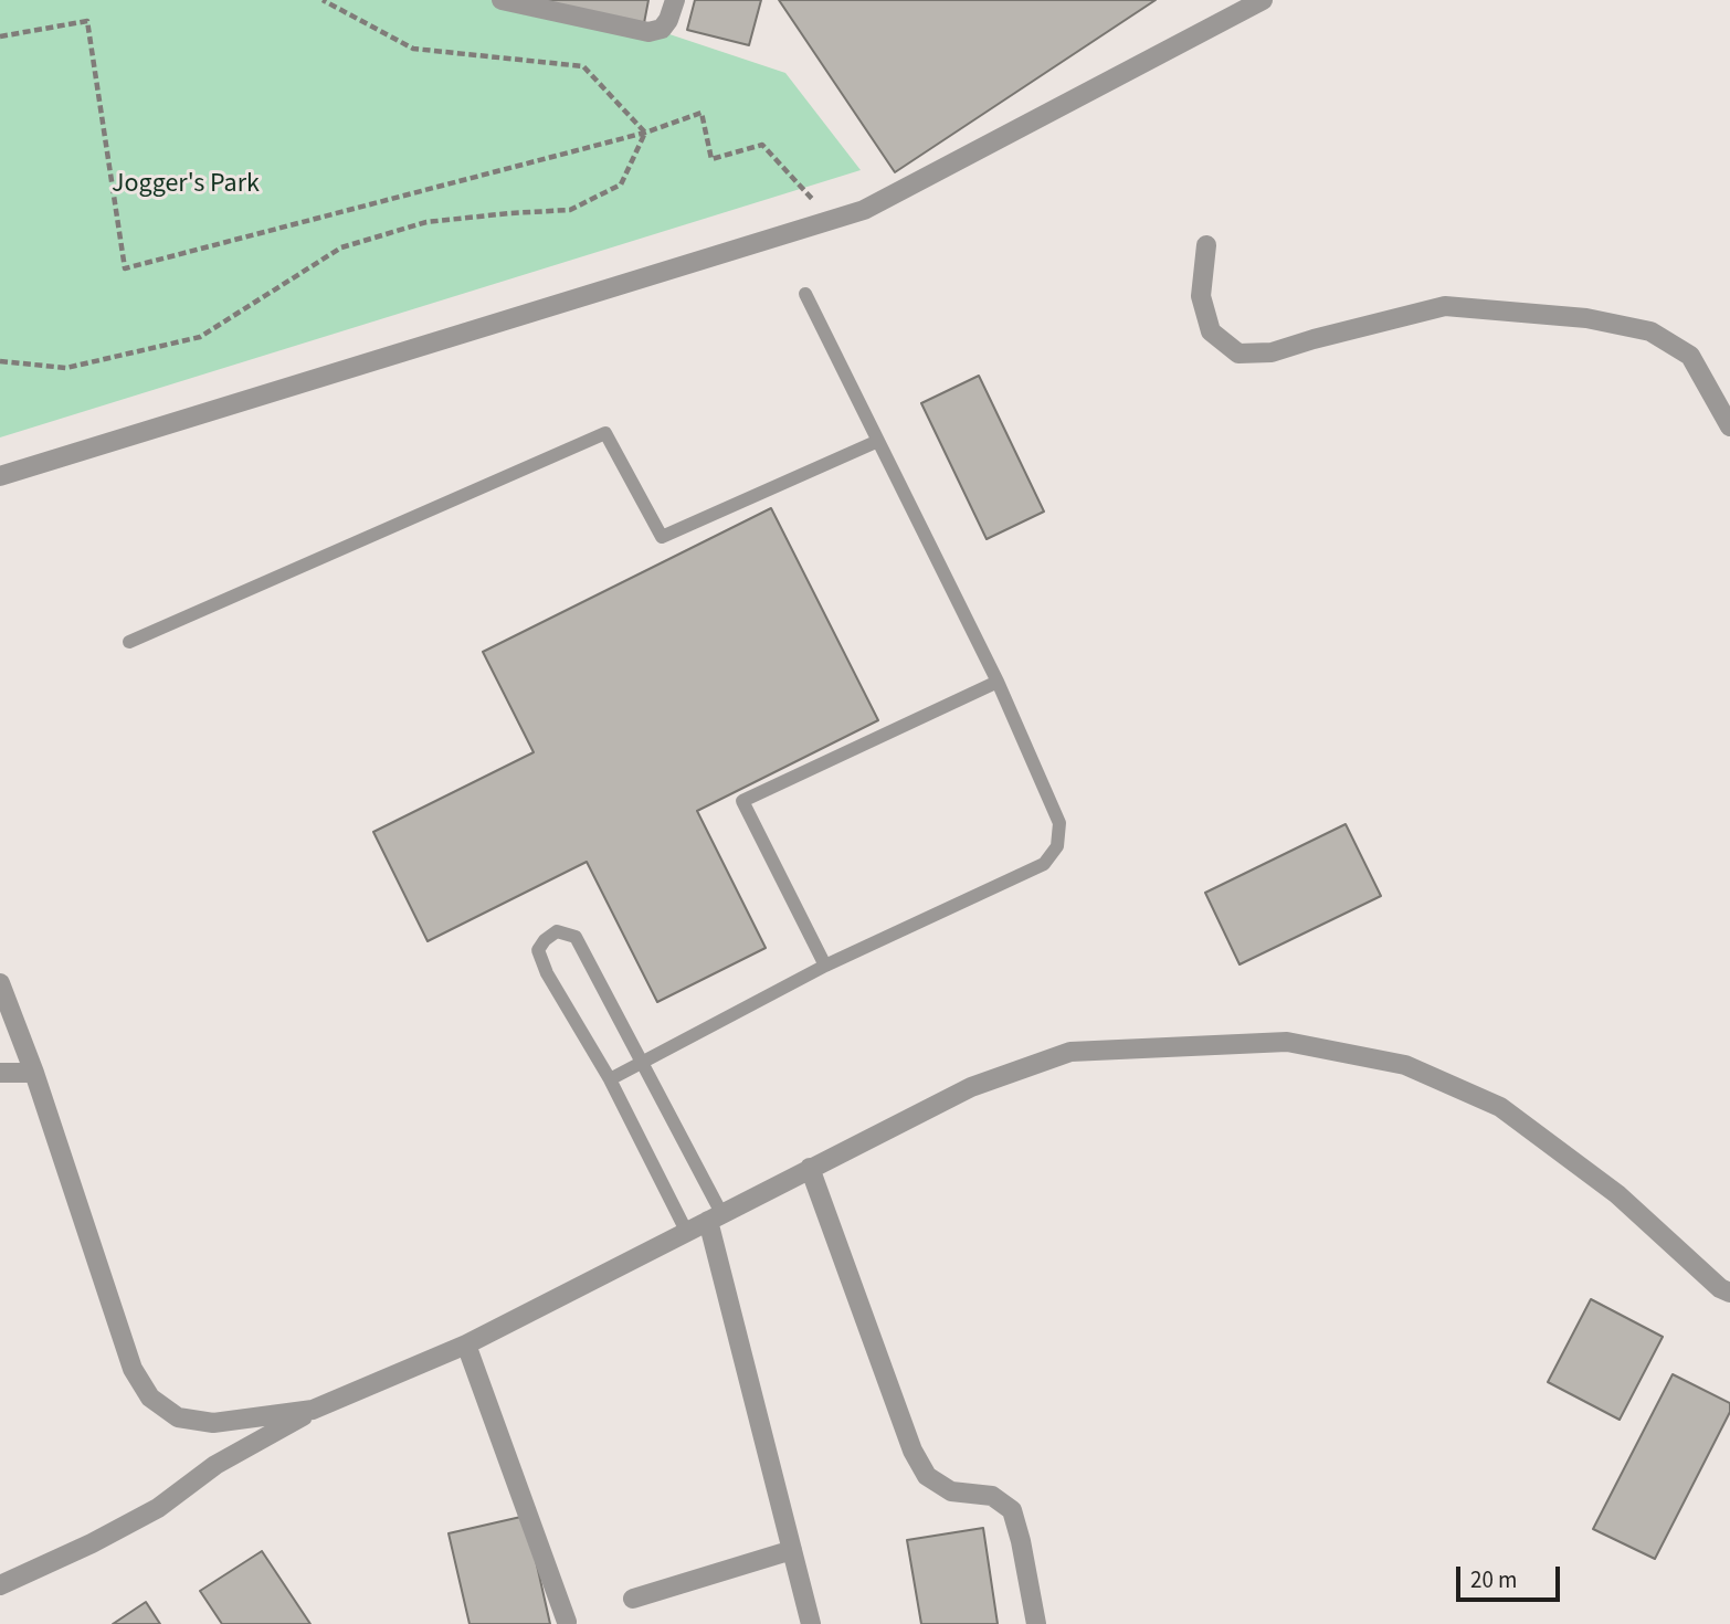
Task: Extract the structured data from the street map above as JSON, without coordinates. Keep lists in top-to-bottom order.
{
  "parks": ["Jogger's Park"],
  "scale_bar": "20 m"
}
